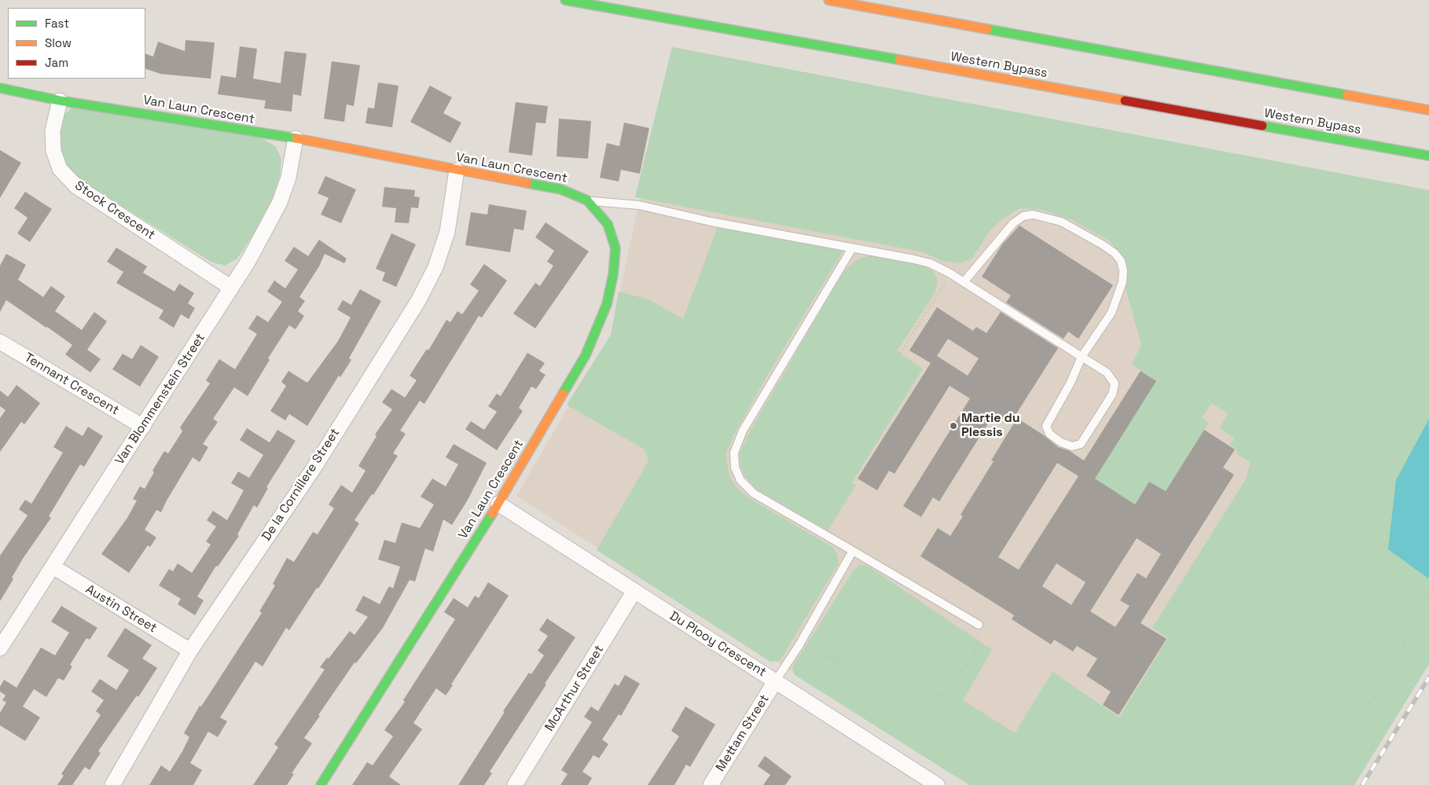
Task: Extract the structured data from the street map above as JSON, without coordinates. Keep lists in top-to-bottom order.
{
  "streets": {
    "main road": ["Western Bypass", "Van Laun Crescent"],
    "street": [
      "Stock Crescent",
      "Tennant Crescent",
      "Van Blommenstein Street",
      "De la Cornillere Street",
      "Austin Street",
      "Du Plooy Crescent",
      "McArthur Street",
      "Mettam Street"
    ]
  },
  "crossings": [
    ["Van Laun Crescent", "Stock Crescent"],
    ["Van Laun Crescent", "Van Blommenstein Street"],
    ["Van Laun Crescent", "De la Cornillere Street"],
    ["Van Laun Crescent", "Du Plooy Crescent"],
    ["Stock Crescent", "Van Blommenstein Street"],
    ["Tennant Crescent", "Van Blommenstein Street"],
    ["Van Blommenstein Street", "Austin Street"],
    ["De la Cornillere Street", "Austin Street"],
    ["Du Plooy Crescent", "McArthur Street"],
    ["Du Plooy Crescent", "Mettam Street"]
  ],
  "places": ["Martie du Plessis"],
  "legend": ["Fast", "Slow", "Jam"]
}
